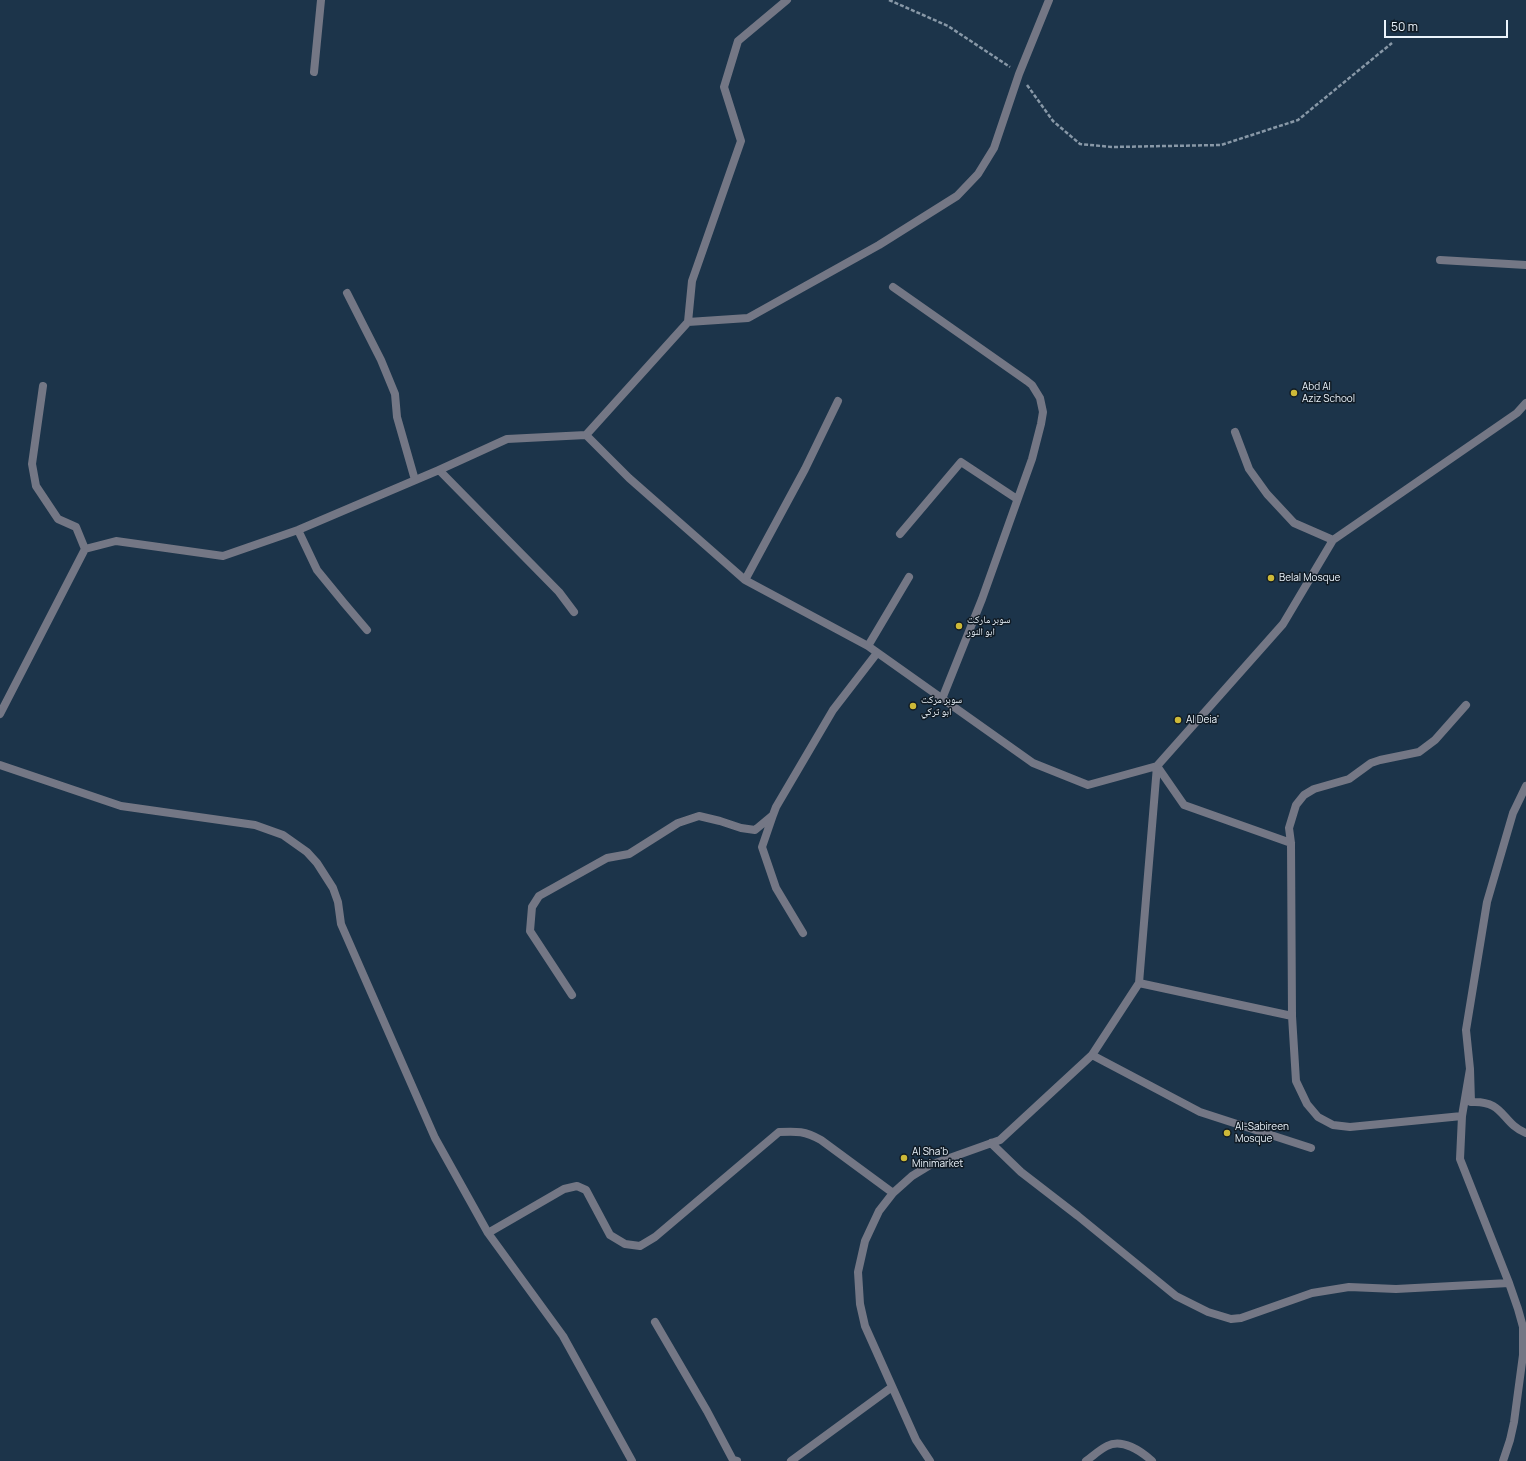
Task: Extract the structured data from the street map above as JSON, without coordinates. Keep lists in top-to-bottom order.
{
  "places": [
    "Abd Al Aziz School",
    "Belal Mosque",
    "سوبر ماركت ابو النور",
    "سوبر مركت ابو تركي",
    "Al Deia'",
    "Al-Sabireen Mosque",
    "Al Sha'b Minimarket"
  ],
  "scale_bar": "50 m"
}
